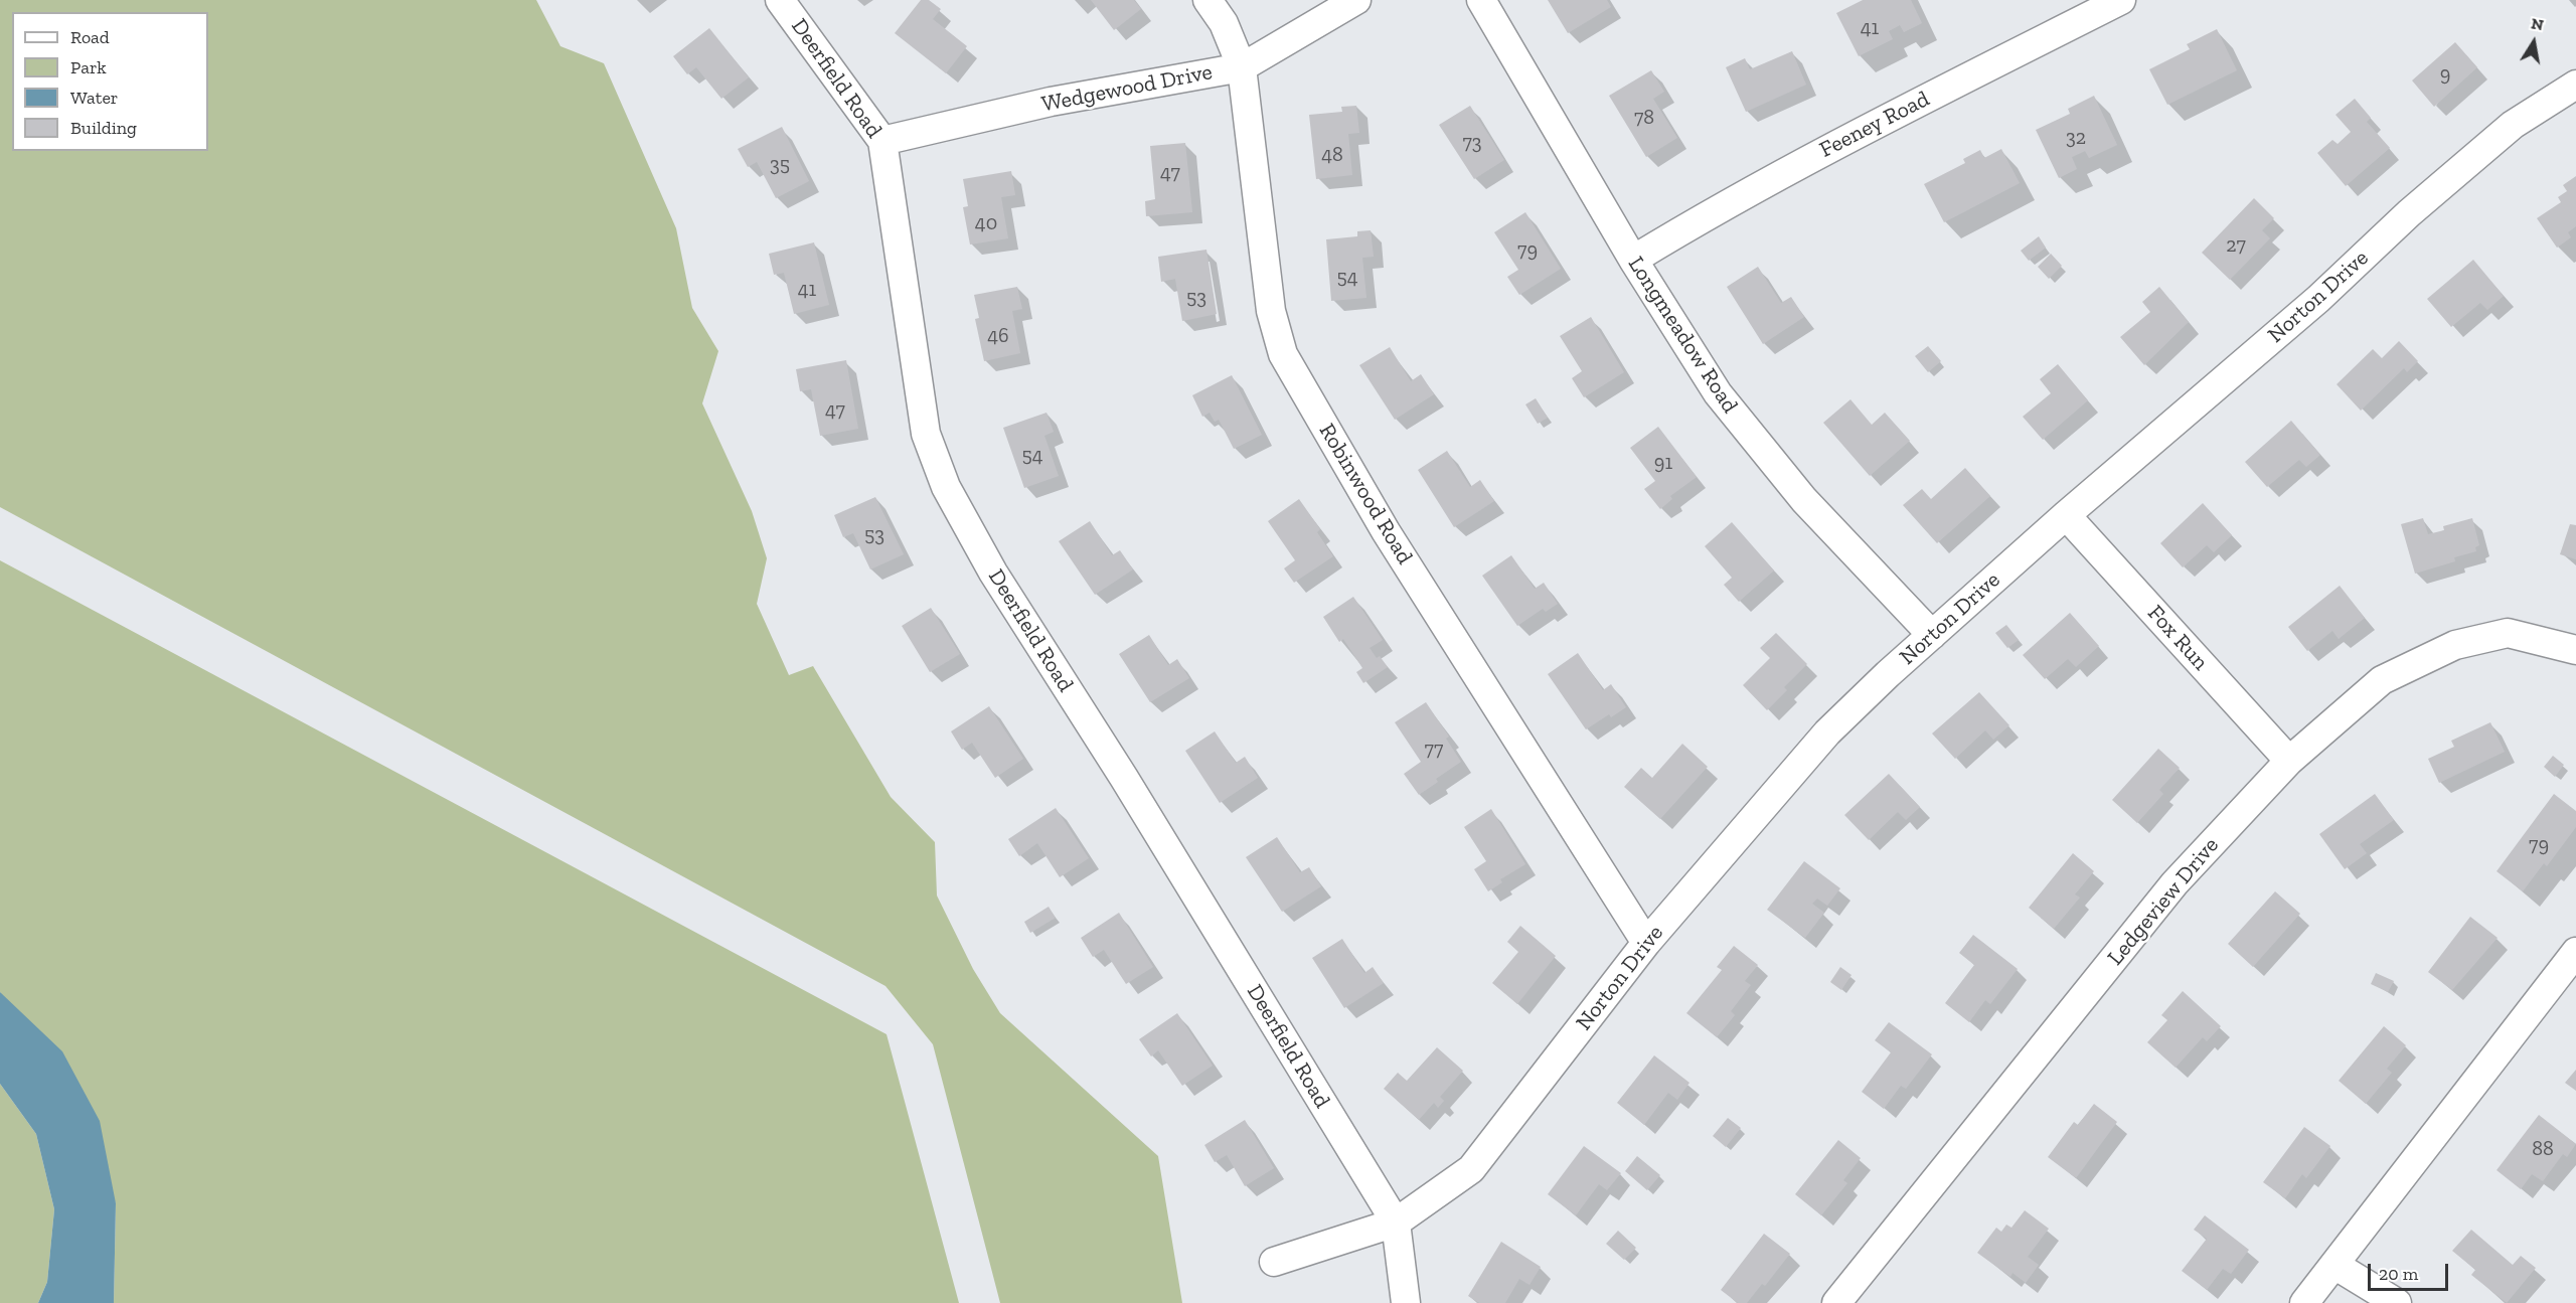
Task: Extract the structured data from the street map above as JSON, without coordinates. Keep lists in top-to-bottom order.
{
  "streets": {
    "street": [
      "Deerfield Road",
      "Wedgewood Drive",
      "Feeney Road",
      "Norton Drive",
      "Longmeadow Road",
      "Robinwood Road",
      "Fox Run",
      "Ledgeview Drive"
    ]
  },
  "crossings": [
    ["Deerfield Road", "Wedgewood Drive"],
    ["Deerfield Road", "Norton Drive"],
    ["Wedgewood Drive", "Robinwood Road"],
    ["Feeney Road", "Longmeadow Road"],
    ["Norton Drive", "Longmeadow Road"],
    ["Norton Drive", "Robinwood Road"],
    ["Norton Drive", "Fox Run"],
    ["Fox Run", "Ledgeview Drive"]
  ],
  "house_numbers": [
    "41",
    "9",
    "78",
    "32",
    "73",
    "48",
    "35",
    "47",
    "40",
    "27",
    "79",
    "54",
    "41",
    "53",
    "46",
    "47",
    "54",
    "91",
    "53",
    "77",
    "79",
    "88"
  ],
  "legend": [
    "Road",
    "Park",
    "Water",
    "Building"
  ],
  "scale_bar": "20 m",
  "north": "top"
}
